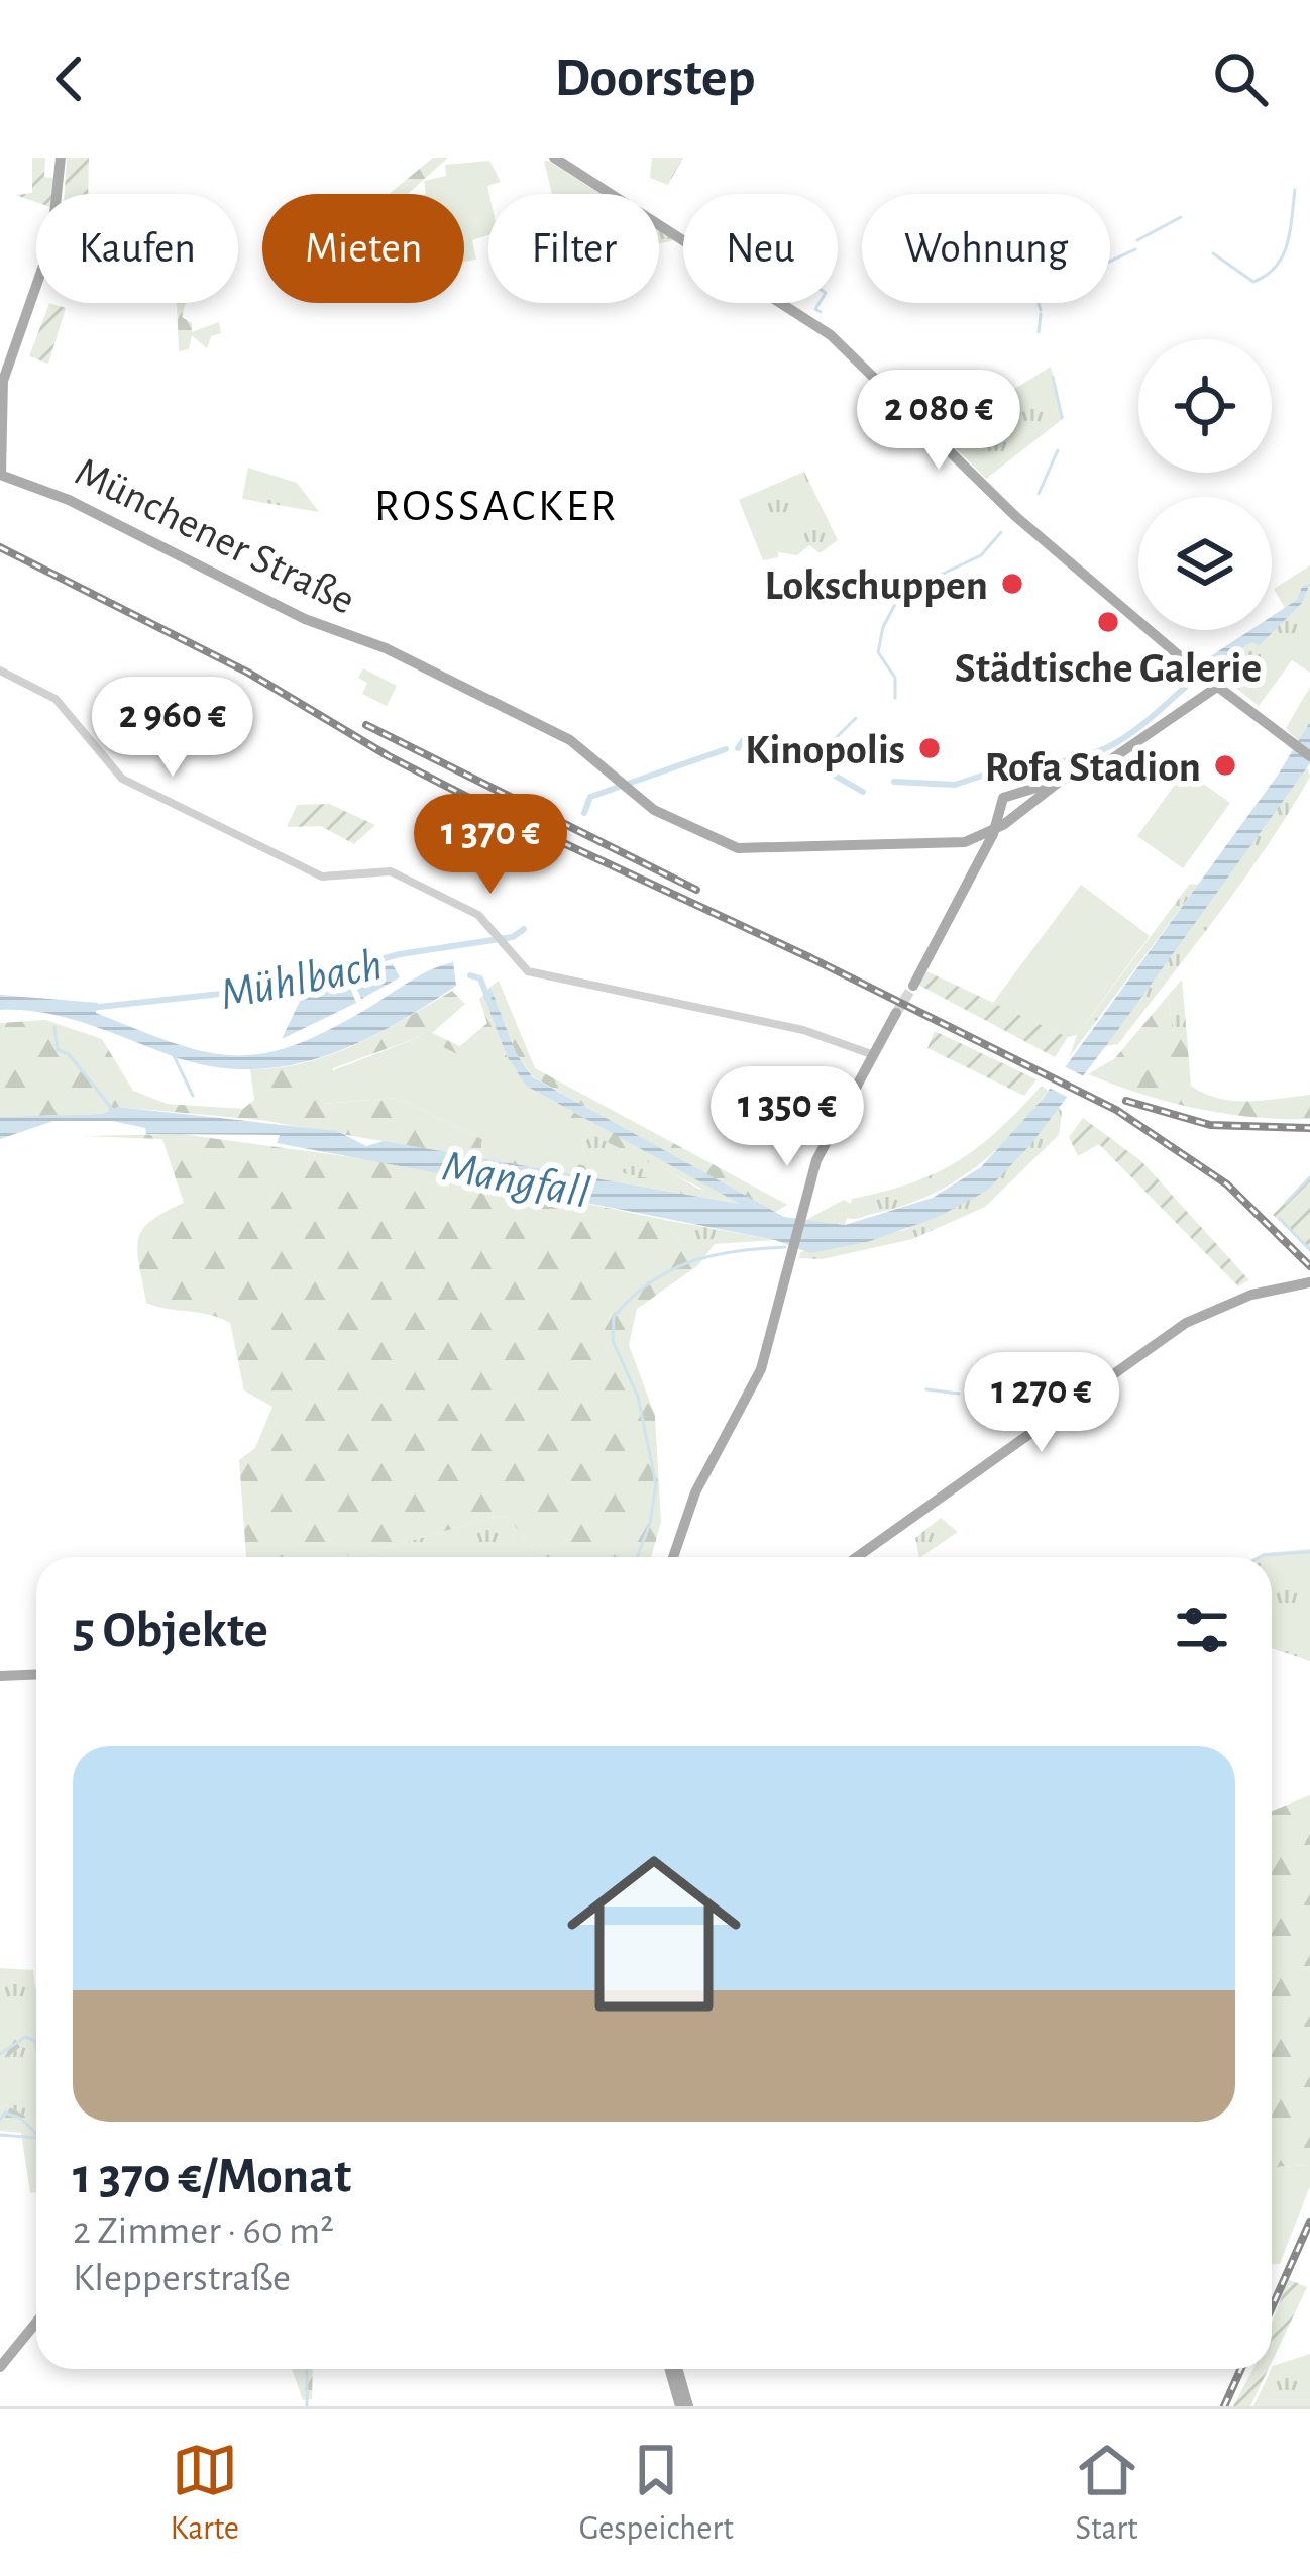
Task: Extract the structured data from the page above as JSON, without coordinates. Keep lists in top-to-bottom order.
{
  "streets": {
    "main road": ["Münchener Straße"]
  },
  "districts": ["ROSSACKER"],
  "water": ["Mühlbach", "Mangfall"],
  "places": [
    "Lokschuppen",
    "Städtische Galerie",
    "Kinopolis",
    "Rofa Stadion"
  ],
  "page": {
    "header": "Doorstep",
    "chip": [
      "Kaufen",
      "Mieten",
      "Filter",
      "Neu",
      "Wohnung"
    ],
    "price": [
      "2 080 €",
      "2 960 €",
      "1 370 €",
      "1 350 €",
      "1 270 €"
    ],
    "heading": "5 Objekte",
    "list": [
      {
        "name": "1 370 €/Monat",
        "note": "2 Zimmer · 60 m² · Klepperstraße"
      }
    ],
    "tabs": ["Karte", "Gespeichert", "Start"]
  }
}
